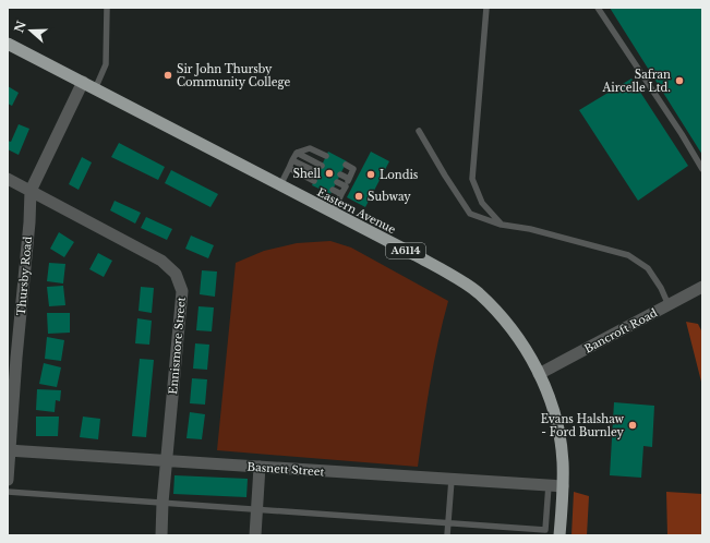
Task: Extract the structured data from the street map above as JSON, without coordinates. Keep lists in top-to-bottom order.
{
  "streets": {
    "highway": ["Eastern Avenue", "A6114"],
    "street": [
      "Thursby Road",
      "Bancroft Road",
      "Ennismore Street",
      "Basnett Street"
    ]
  },
  "crossings": [
    ["Eastern Avenue", "Thursby Road"],
    ["Eastern Avenue", "Bancroft Road"],
    ["Eastern Avenue", "Basnett Street"],
    ["Thursby Road", "Ennismore Street"],
    ["Thursby Road", "Basnett Street"],
    ["Ennismore Street", "Basnett Street"]
  ],
  "places": [
    "Sir John Thursby Community College",
    "Safran Aircelle Ltd.",
    "Shell",
    "Londis",
    "Subway",
    "Evans Halshaw - Ford Burnley"
  ],
  "north": "left"
}
